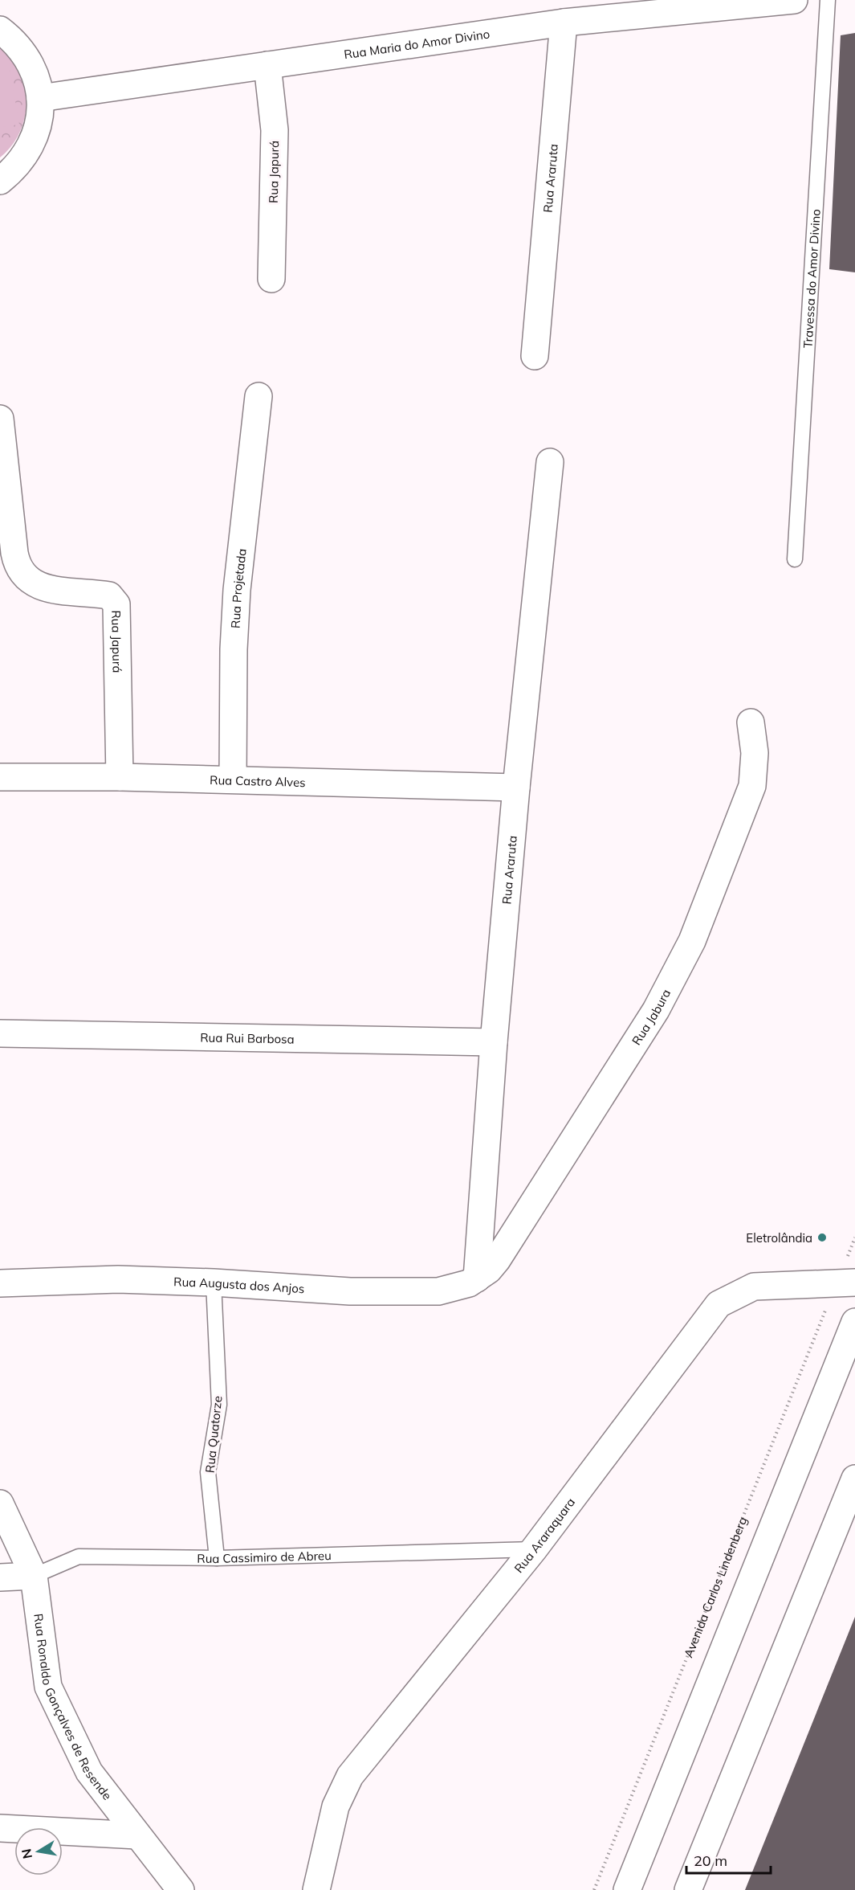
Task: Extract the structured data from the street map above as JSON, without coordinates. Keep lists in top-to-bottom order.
{
  "streets": {
    "street": [
      "Rua Maria do Amor Divino",
      "Rua Japurá",
      "Rua Araruta",
      "Rua Projetada",
      "Rua Castro Alves",
      "Rua Jabura",
      "Rua Rui Barbosa",
      "Rua Augusta dos Anjos",
      "Rua Araraquara",
      "Rua Cassimiro de Abreu",
      "Rua Ronaldo Gonçalves de Resende"
    ],
    "lane": ["Travessa do Amor Divino", "Rua Quatorze"],
    "path": ["Avenida Carlos Lindenberg"]
  },
  "crossings": [
    ["Rua Maria do Amor Divino", "Rua Japurá"],
    ["Rua Maria do Amor Divino", "Rua Araruta"],
    ["Rua Japurá", "Rua Castro Alves"],
    ["Rua Araruta", "Rua Castro Alves"],
    ["Rua Araruta", "Rua Jabura"],
    ["Rua Araruta", "Rua Rui Barbosa"],
    ["Rua Araruta", "Rua Augusta dos Anjos"],
    ["Rua Projetada", "Rua Castro Alves"],
    ["Rua Jabura", "Rua Augusta dos Anjos"],
    ["Rua Augusta dos Anjos", "Rua Quatorze"],
    ["Rua Quatorze", "Rua Cassimiro de Abreu"],
    ["Rua Araraquara", "Rua Cassimiro de Abreu"],
    ["Rua Araraquara", "Avenida Carlos Lindenberg"],
    ["Rua Cassimiro de Abreu", "Rua Ronaldo Gonçalves de Resende"]
  ],
  "places": ["Eletrolândia"],
  "scale_bar": "20 m",
  "north": "left"
}
